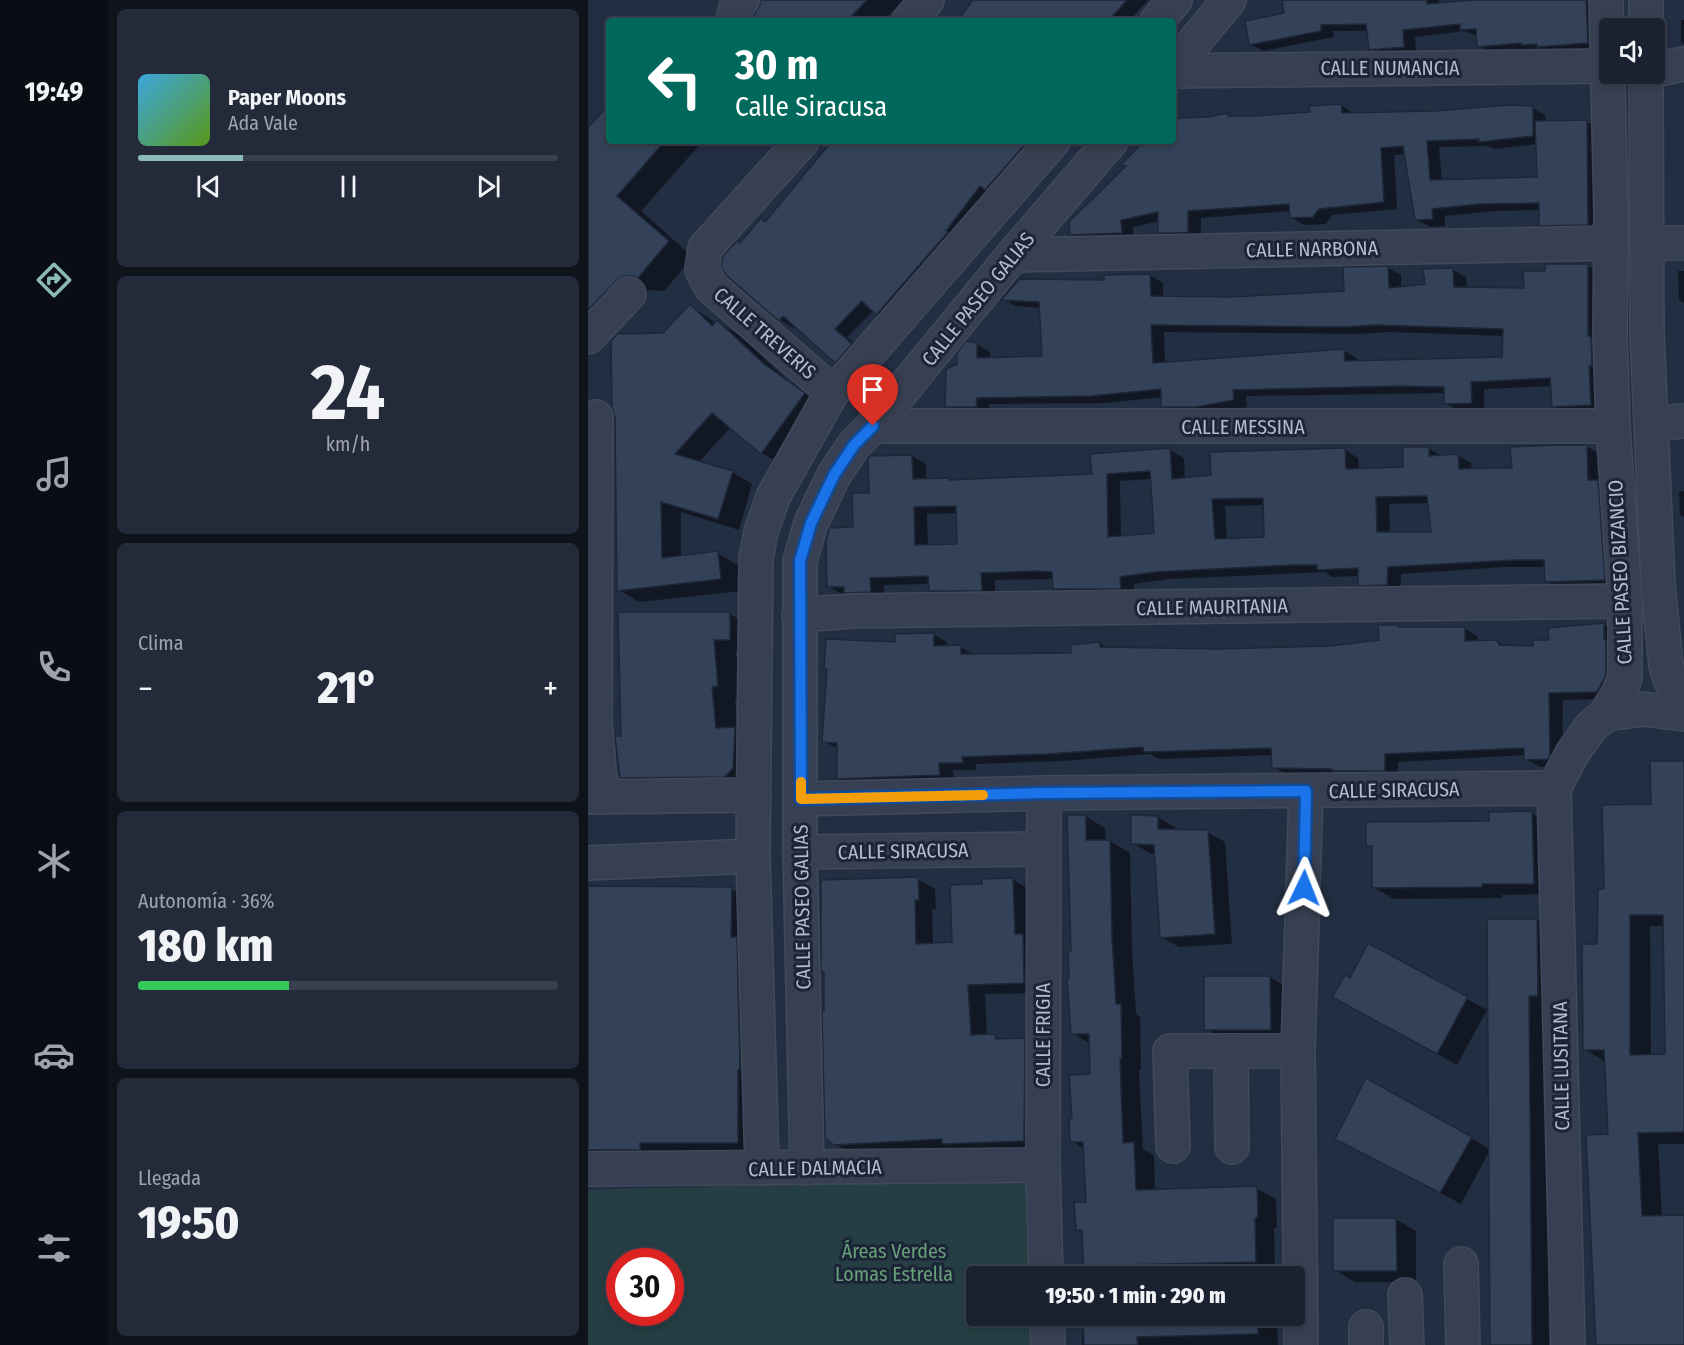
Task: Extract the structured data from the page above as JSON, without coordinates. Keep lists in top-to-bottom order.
{
  "streets": {
    "street": [
      "CALLE NUMANCIA",
      "CALLE NARBONA",
      "CALLE PASEO GALIAS",
      "CALLE TREVERIS",
      "CALLE MESSINA",
      "CALLE PASEO BIZANCIO",
      "CALLE MAURITANIA",
      "CALLE SIRACUSA",
      "CALLE FRIGIA",
      "CALLE LUSITANA",
      "CALLE DALMACIA"
    ]
  },
  "crossings": [
    ["CALLE NARBONA", "CALLE PASEO GALIAS"],
    ["CALLE NARBONA", "CALLE PASEO BIZANCIO"],
    ["CALLE PASEO GALIAS", "CALLE MESSINA"],
    ["CALLE PASEO GALIAS", "CALLE MAURITANIA"],
    ["CALLE PASEO GALIAS", "CALLE SIRACUSA"],
    ["CALLE PASEO GALIAS", "CALLE DALMACIA"],
    ["CALLE MESSINA", "CALLE PASEO BIZANCIO"],
    ["CALLE PASEO BIZANCIO", "CALLE MAURITANIA"],
    ["CALLE PASEO BIZANCIO", "CALLE SIRACUSA"],
    ["CALLE PASEO BIZANCIO", "CALLE LUSITANA"],
    ["CALLE SIRACUSA", "CALLE FRIGIA"],
    ["CALLE SIRACUSA", "CALLE LUSITANA"],
    ["CALLE FRIGIA", "CALLE DALMACIA"]
  ],
  "parks": ["Áreas Verdes Lomas Estrella"],
  "page": {
    "tabs": "19:49",
    "turn": ["30 m", "Calle Siracusa"],
    "song": ["Paper Moons", "Ada Vale"],
    "tile": [
      ["24", "km/h"],
      "Clima",
      ["Autonomía · 36%", "180 km"],
      ["Llegada", "19:50"]
    ],
    "heat": ["−", "21°", "+"],
    "limit": "30",
    "trip": "19:50 · 1 min · 290 m"
  }
}
